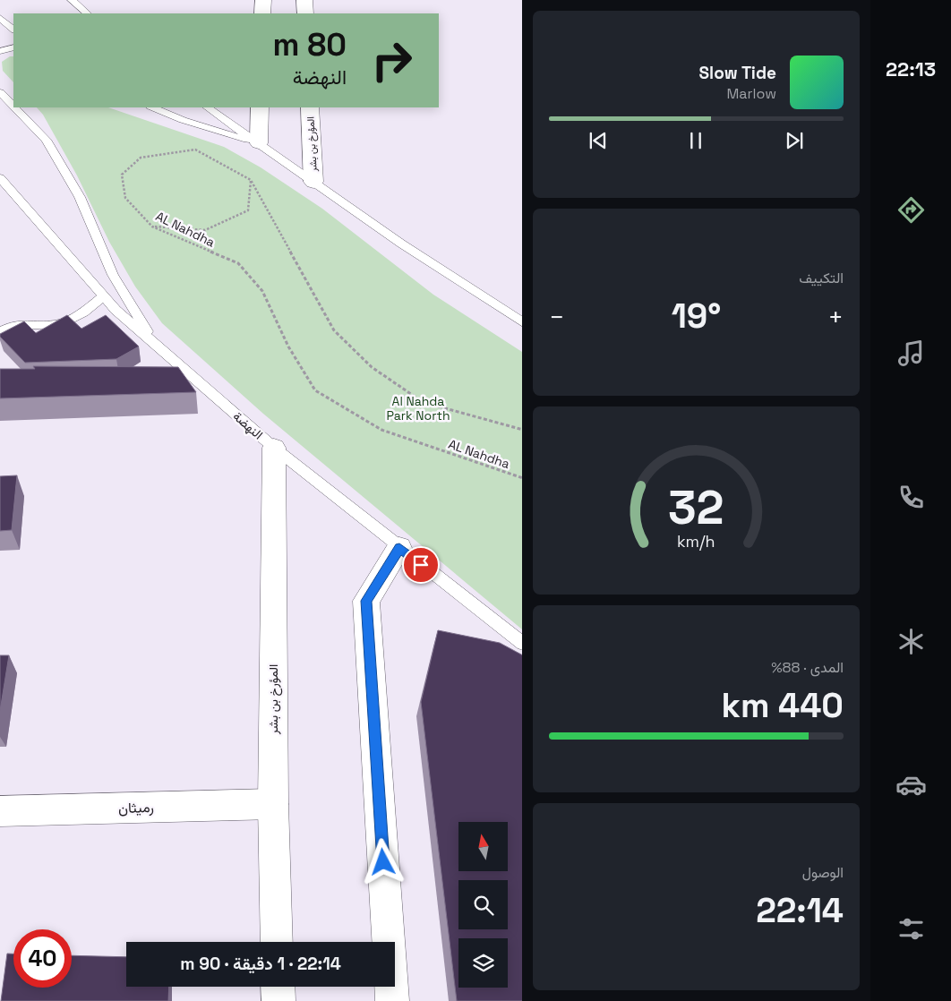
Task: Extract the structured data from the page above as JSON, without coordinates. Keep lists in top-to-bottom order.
{
  "streets": {
    "street": ["المؤرخ بن بشر", "رميثان"],
    "lane": ["النهضة"],
    "path": ["AL Nahdha"]
  },
  "crossings": [
    ["المؤرخ بن بشر", "النهضة"],
    ["المؤرخ بن بشر", "رميثان"]
  ],
  "parks": ["Al Nahda Park North"],
  "north": "top",
  "page": {
    "tabs": "22:13",
    "turn": ["80 m", "النهضة"],
    "song": ["Slow Tide", "Marlow"],
    "tile": [
      "التكييف",
      ["المدى · 88%", "440 km"],
      ["الوصول", "22:14"]
    ],
    "heat": ["−", "19°", "+"],
    "limit": "40",
    "trip": "22:14 · 1 دقيقة · 90 m",
    "gauge": ["32", "km/h"]
  }
}
